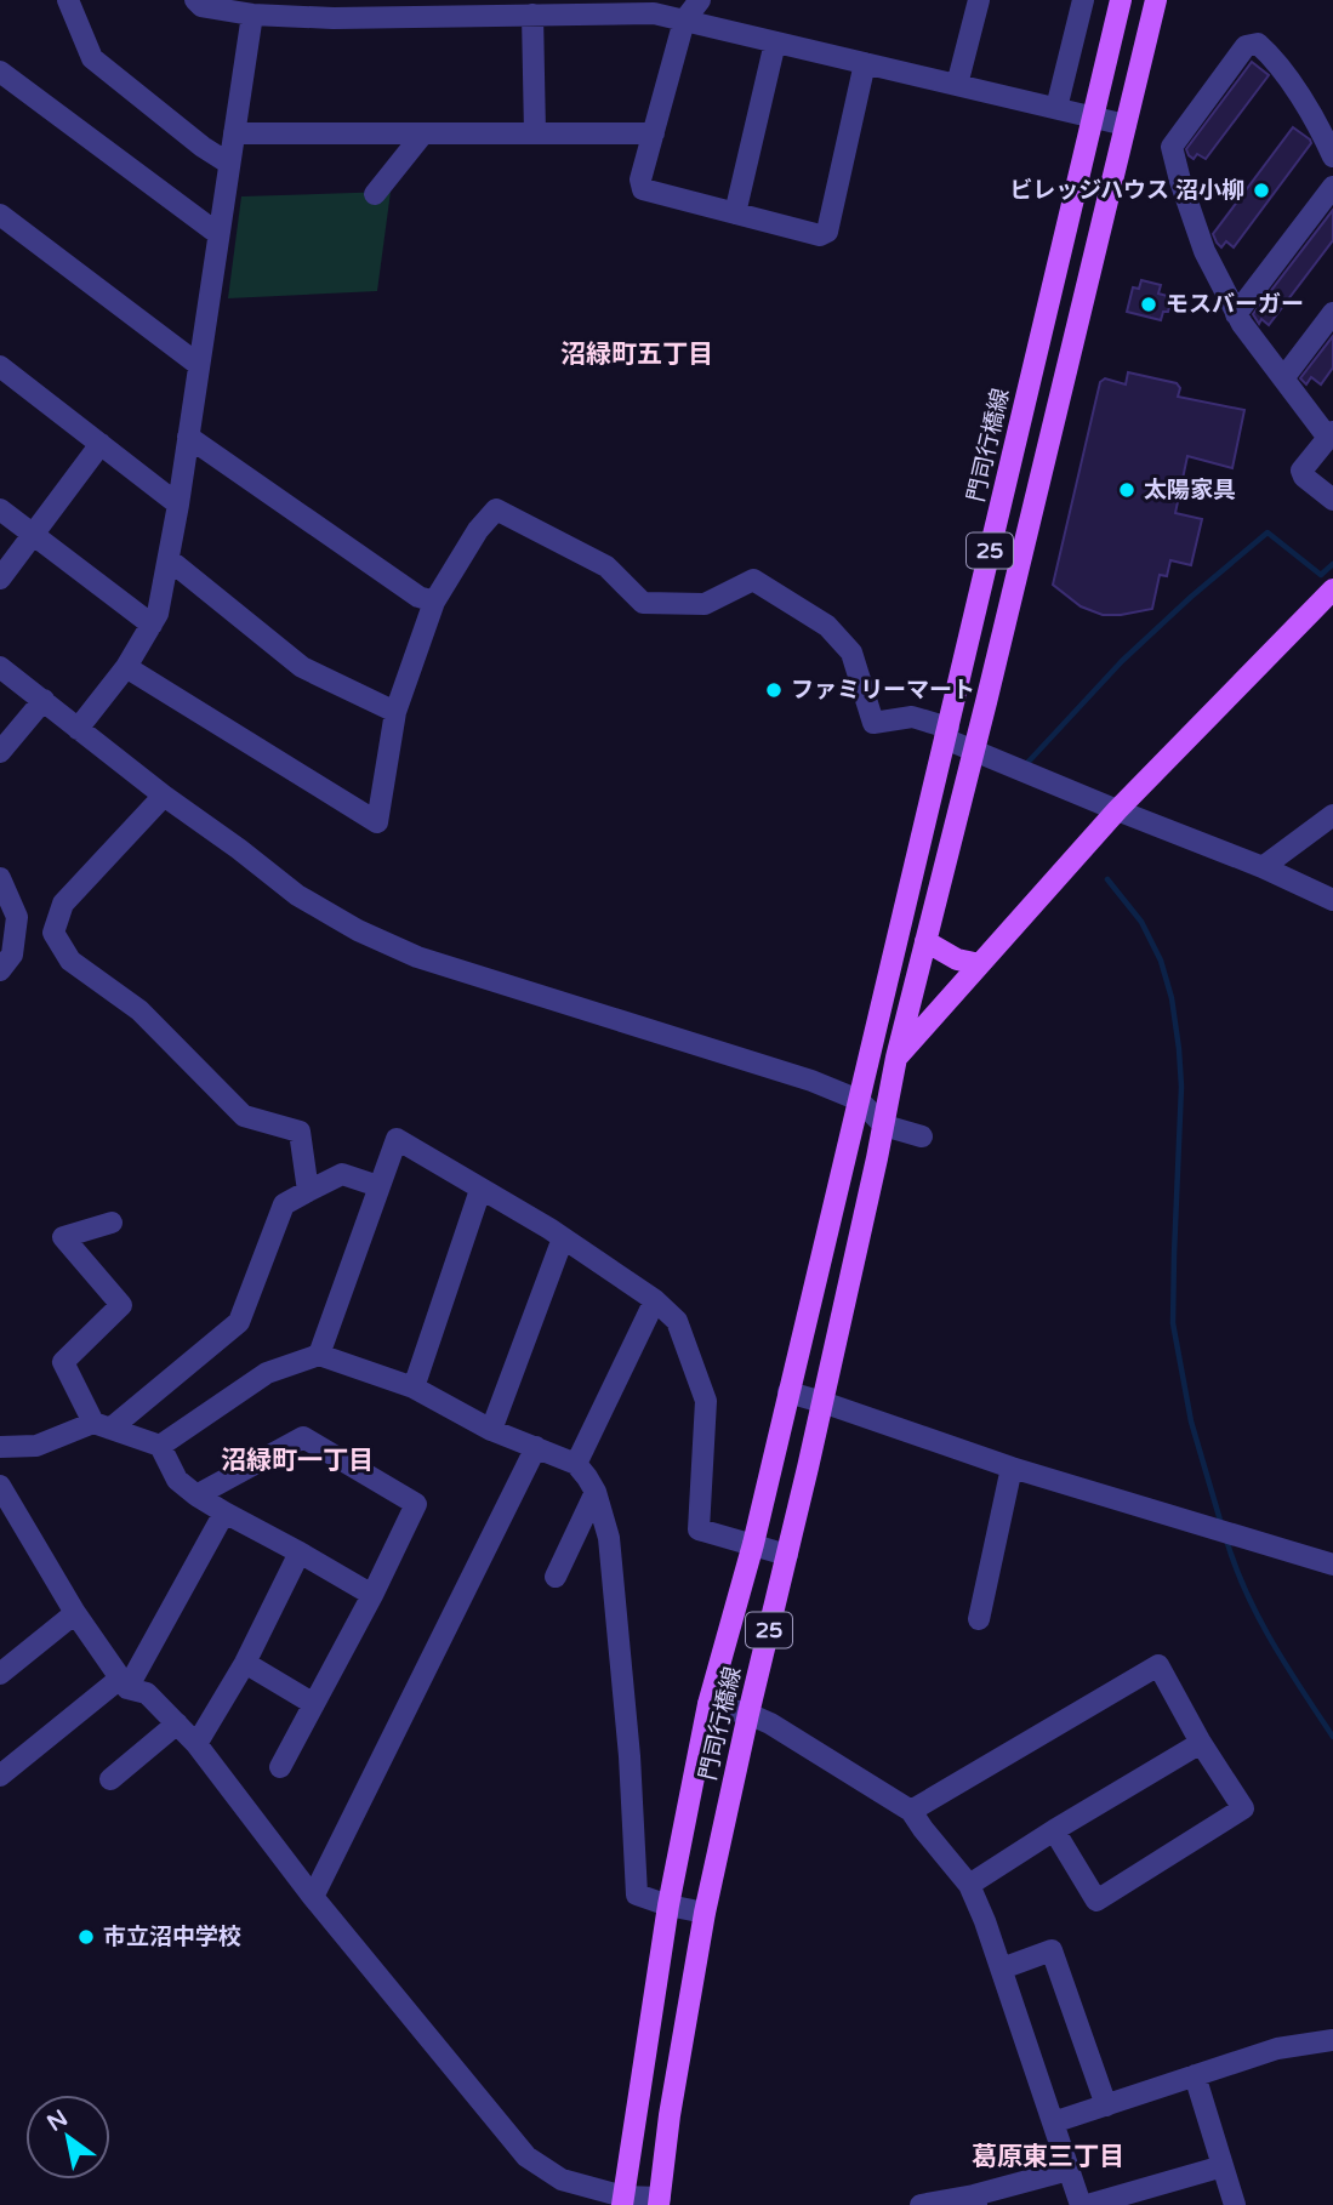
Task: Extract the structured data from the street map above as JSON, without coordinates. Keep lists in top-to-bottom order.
{
  "streets": {
    "main road": ["門司行橋線", "25"]
  },
  "districts": ["沼緑町五丁目", "沼緑町一丁目", "葛原東三丁目"],
  "places": [
    "ビレッジハウス 沼小柳",
    "モスバーガー",
    "太陽家具",
    "ファミリーマート",
    "市立沼中学校"
  ],
  "north": "top left"
}
